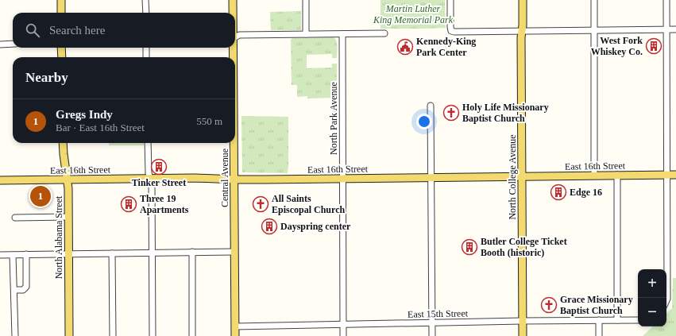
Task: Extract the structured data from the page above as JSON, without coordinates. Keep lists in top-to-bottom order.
{
  "streets": {
    "main road": [
      "East 16th Street",
      "North College Avenue",
      "Central Avenue",
      "North Alabama Street"
    ],
    "street": ["North Park Avenue", "East 15th Street"]
  },
  "crossings": [
    ["North Park Avenue", "East 16th Street"],
    ["North Park Avenue", "East 15th Street"],
    ["East 16th Street", "North College Avenue"],
    ["East 16th Street", "Central Avenue"],
    ["East 16th Street", "North Alabama Street"],
    ["North College Avenue", "East 15th Street"],
    ["Central Avenue", "East 15th Street"]
  ],
  "parks": ["Martin Luther King Memorial Park"],
  "places": {
    "building": [
      "West Fork Whiskey Co.",
      "Tinker Street",
      "Edge 16",
      "Three 19 Apartments",
      "Dayspring center",
      "Butler College Ticket Booth (historic)"
    ],
    "public building": ["Kennedy-King Park Center"],
    "church": ["Holy Life Missionary Baptist Church", "All Saints Episcopal Church", "Grace Missionary Baptist Church"]
  },
  "page": {
    "search": "Search here",
    "heading": "Nearby",
    "list": [
      {
        "mark": "1",
        "name": "Gregs Indy",
        "note": "Bar · East 16th Street",
        "value": "550 m"
      }
    ],
    "pins": "1",
    "map_buttons": ["+", "−"]
  }
}
